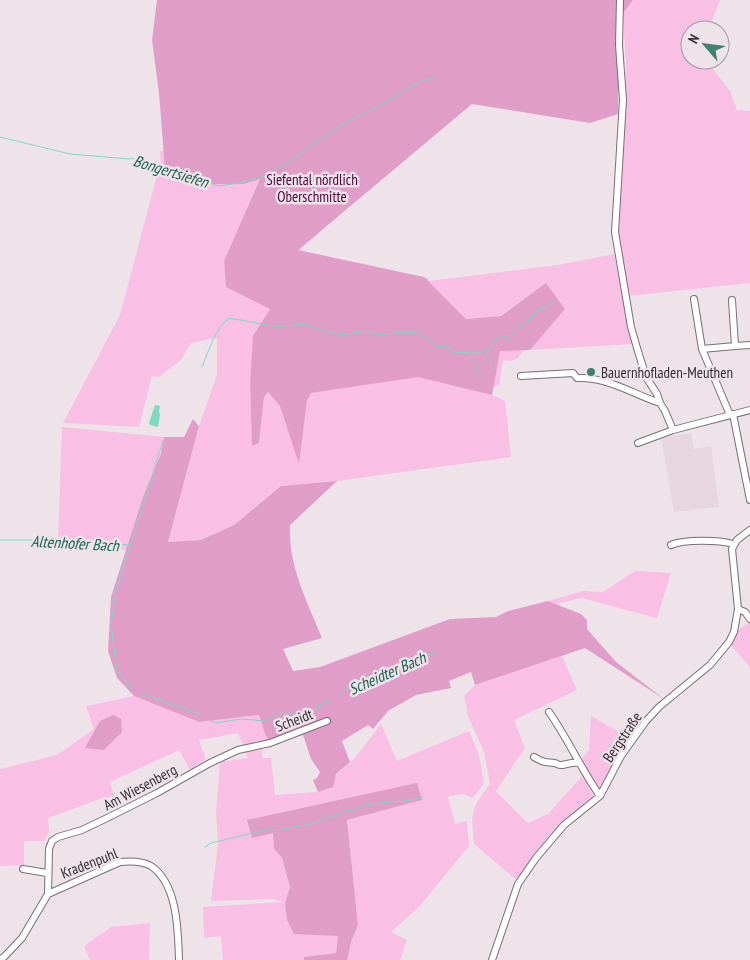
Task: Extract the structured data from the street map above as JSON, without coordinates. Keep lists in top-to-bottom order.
{
  "streets": {
    "street": [
      "Scheidt",
      "Bergstraße",
      "Am Wiesenberg",
      "Kradenpuhl"
    ]
  },
  "crossings": [
    ["Scheidt", "Am Wiesenberg"],
    ["Am Wiesenberg", "Kradenpuhl"]
  ],
  "water": ["Bongertsiefen", "Altenhofer Bach", "Scheidter Bach"],
  "parks": ["Siefental nördlich Oberschmitte"],
  "places": ["Bauernhofladen-Meuthen"],
  "north": "top left"
}
